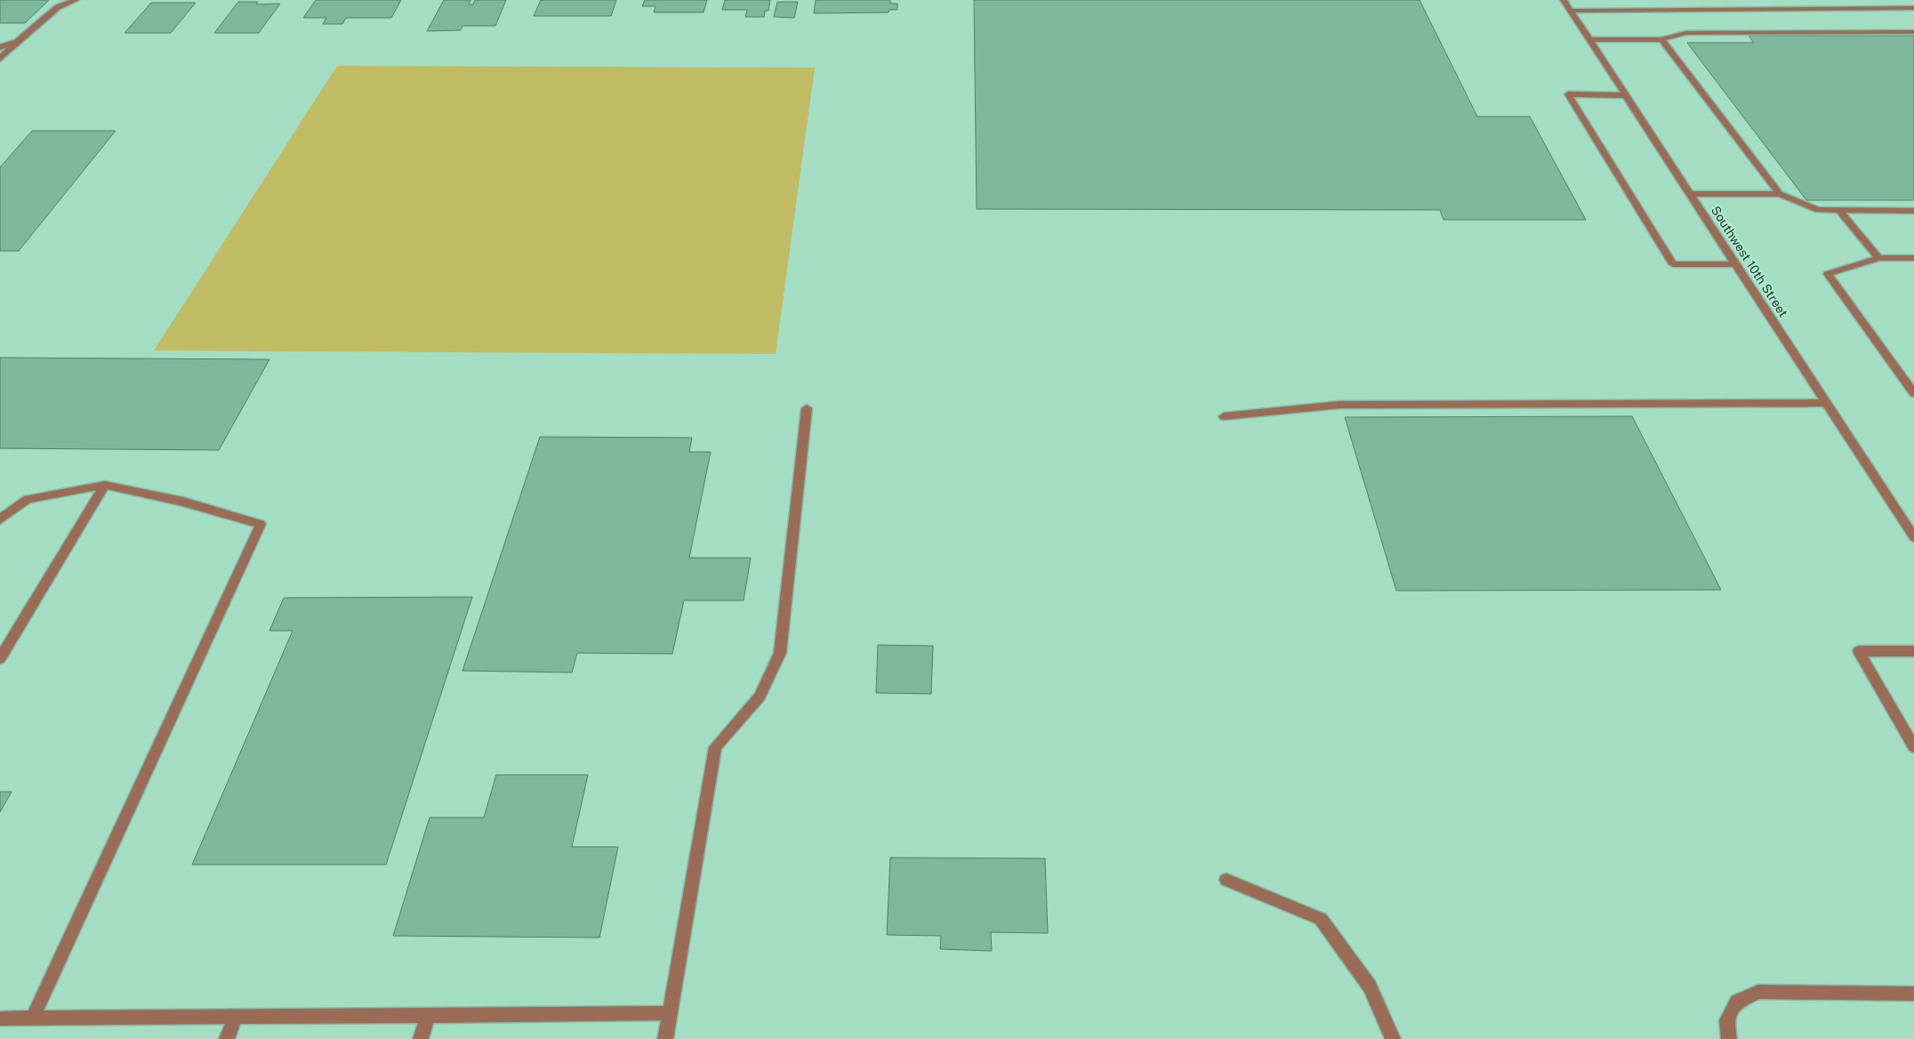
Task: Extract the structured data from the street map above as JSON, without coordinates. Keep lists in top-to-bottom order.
{
  "streets": {
    "street": ["Southwest 10th Street"]
  }
}
